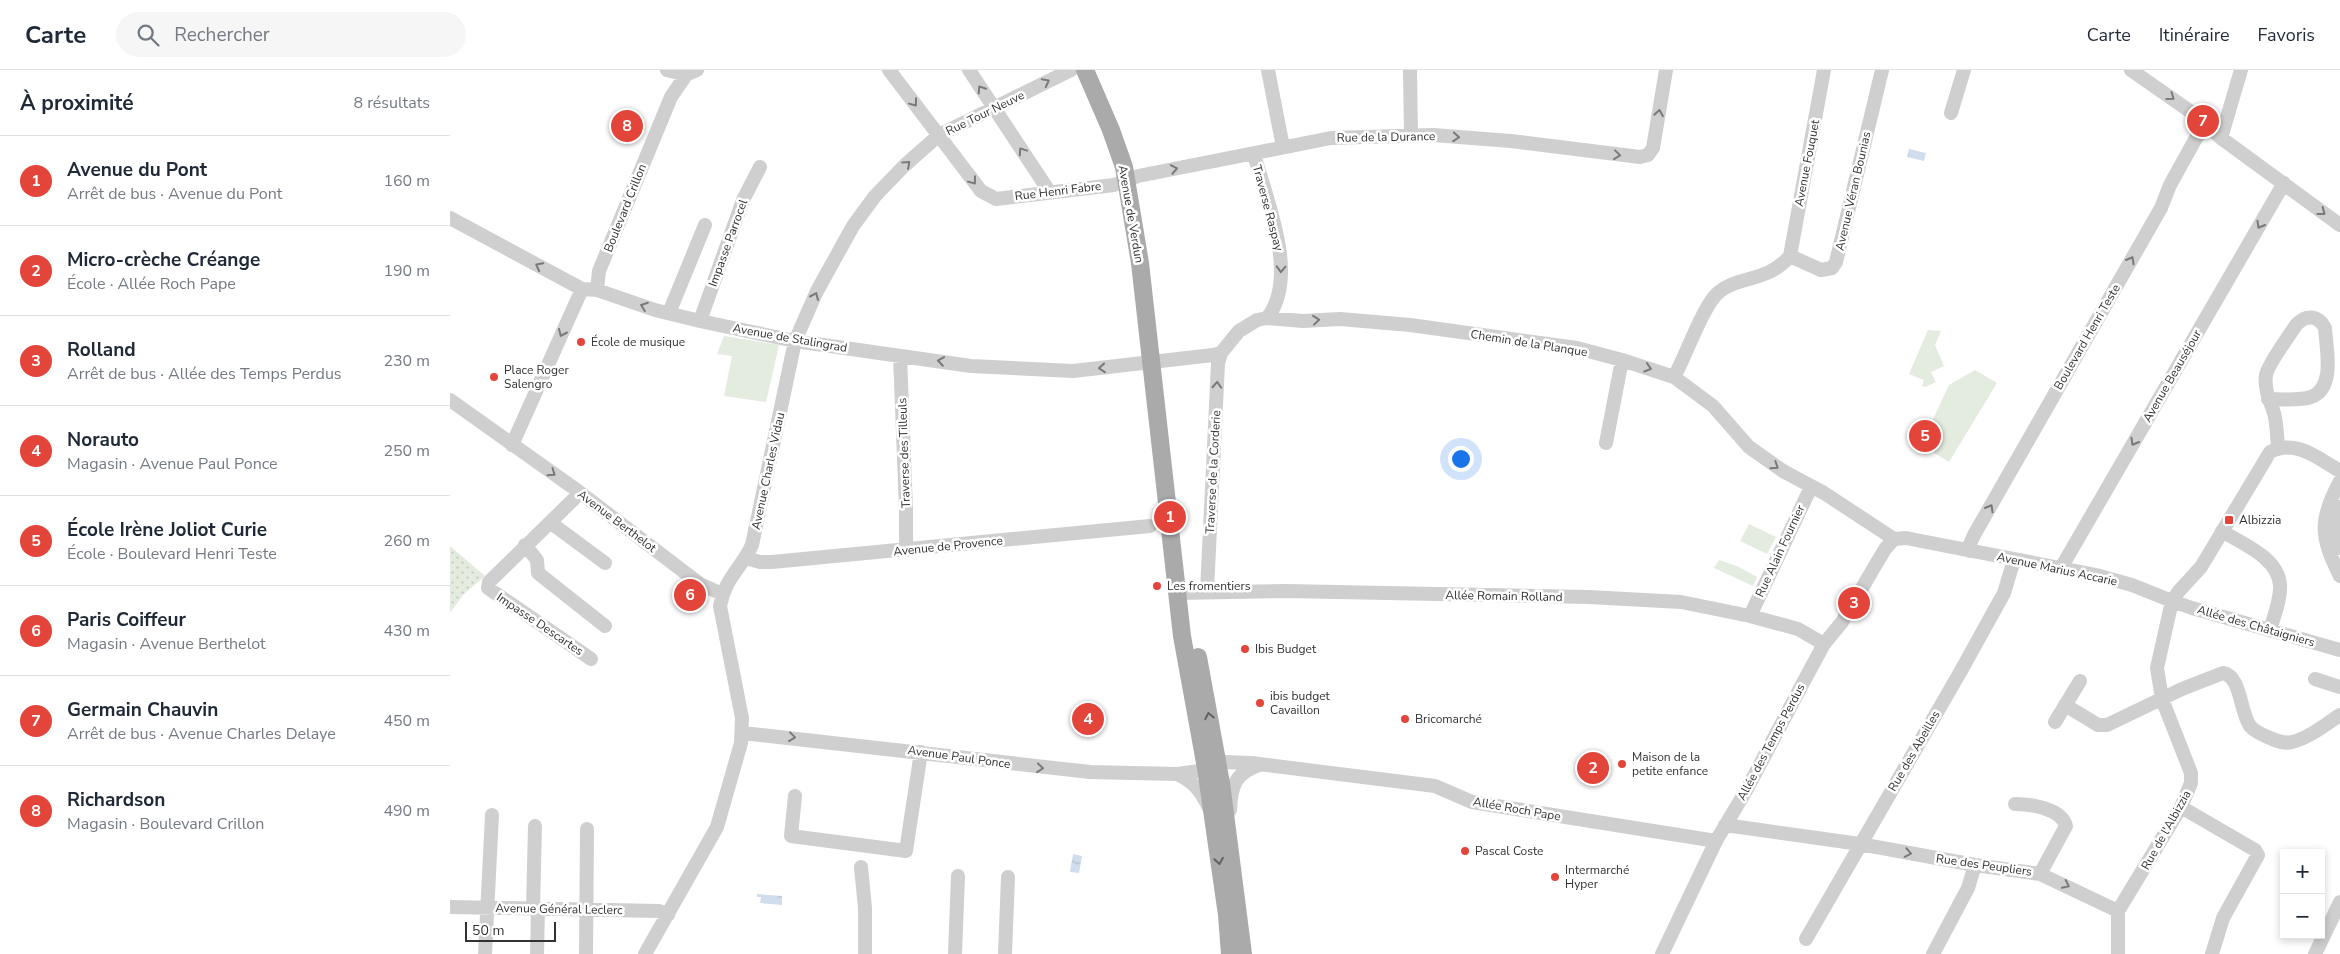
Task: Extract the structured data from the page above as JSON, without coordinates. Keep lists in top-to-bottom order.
{
  "streets": {
    "main road": ["Avenue de Verdun"],
    "street": [
      "Rue Tour Neuve",
      "Rue de la Durance",
      "Avenue Fouquet",
      "Rue Henri Fabre",
      "Avenue Véran Bounias",
      "Boulevard Crillon",
      "Traverse Raspay",
      "Impasse Parrocel",
      "Boulevard Henri Teste",
      "Avenue de Stalingrad",
      "Chemin de la Planque",
      "Avenue Beauséjour",
      "Traverse des Tilleuls",
      "Avenue Charles Vidau",
      "Traverse de la Corderie",
      "Avenue Berthelot",
      "Avenue de Provence",
      "Rue Alain Fournier",
      "Avenue Marius Accarie",
      "Allée Romain Rolland",
      "Impasse Descartes",
      "Allée des Châtaigniers",
      "Allée des Temps Perdus",
      "Rue des Abeilles",
      "Avenue Paul Ponce",
      "Allée Roch Pape",
      "Rue de l'Albizzia",
      "Rue des Peupliers",
      "Avenue Général Leclerc"
    ]
  },
  "crossings": [
    ["Rue Tour Neuve", "Rue Henri Fabre"],
    ["Rue Tour Neuve", "Avenue de Stalingrad"],
    ["Rue Tour Neuve", "Avenue Charles Vidau"],
    ["Rue de la Durance", "Rue Henri Fabre"],
    ["Rue de la Durance", "Traverse Raspay"],
    ["Rue de la Durance", "Avenue de Verdun"],
    ["Avenue Fouquet", "Avenue Véran Bounias"],
    ["Rue Henri Fabre", "Avenue de Verdun"],
    ["Boulevard Crillon", "Avenue de Stalingrad"],
    ["Traverse Raspay", "Chemin de la Planque"],
    ["Avenue de Verdun", "Avenue de Stalingrad"],
    ["Avenue de Verdun", "Allée Romain Rolland"],
    ["Avenue de Verdun", "Avenue Paul Ponce"],
    ["Avenue de Verdun", "Allée Roch Pape"],
    ["Impasse Parrocel", "Avenue de Stalingrad"],
    ["Boulevard Henri Teste", "Avenue Marius Accarie"],
    ["Avenue de Stalingrad", "Traverse des Tilleuls"],
    ["Avenue de Stalingrad", "Avenue Charles Vidau"],
    ["Chemin de la Planque", "Traverse de la Corderie"],
    ["Chemin de la Planque", "Rue Alain Fournier"],
    ["Chemin de la Planque", "Avenue Marius Accarie"],
    ["Chemin de la Planque", "Allée des Temps Perdus"],
    ["Avenue Beauséjour", "Avenue Marius Accarie"],
    ["Traverse des Tilleuls", "Avenue de Provence"],
    ["Avenue Charles Vidau", "Avenue Berthelot"],
    ["Avenue Charles Vidau", "Avenue de Provence"],
    ["Traverse de la Corderie", "Allée Romain Rolland"],
    ["Rue Alain Fournier", "Allée Romain Rolland"],
    ["Avenue Marius Accarie", "Allée des Châtaigniers"],
    ["Avenue Marius Accarie", "Allée des Temps Perdus"],
    ["Avenue Marius Accarie", "Rue des Abeilles"],
    ["Avenue Marius Accarie", "Rue de l'Albizzia"],
    ["Allée Romain Rolland", "Allée des Temps Perdus"],
    ["Allée des Châtaigniers", "Rue de l'Albizzia"],
    ["Allée des Temps Perdus", "Allée Roch Pape"],
    ["Allée des Temps Perdus", "Rue des Peupliers"],
    ["Rue des Abeilles", "Rue des Peupliers"],
    ["Avenue Paul Ponce", "Allée Roch Pape"],
    ["Rue de l'Albizzia", "Rue des Peupliers"]
  ],
  "one_way": [
    "Rue Tour Neuve",
    "Rue de la Durance",
    "Rue Henri Fabre",
    "Traverse Raspay",
    "Boulevard Henri Teste",
    "Avenue de Stalingrad",
    "Chemin de la Planque",
    "Traverse de la Corderie",
    "Avenue Paul Ponce",
    "Rue des Peupliers"
  ],
  "places": {
    "other": [
      "École de musique",
      "Place Roger Salengro",
      "Les fromentiers",
      "Ibis Budget",
      "ibis budget Cavaillon",
      "Bricomarché",
      "Maison de la petite enfance",
      "Pascal Coste",
      "Intermarché Hyper"
    ],
    "transit": ["Albizzia"]
  },
  "scale_bar": "50 m",
  "page": {
    "header": "Carte",
    "search": "Rechercher",
    "nav": ["Carte", "Itinéraire", "Favoris"],
    "heading": ["À proximité", "8 résultats"],
    "pins": [
      "7",
      "8",
      "5",
      "1",
      "6",
      "3",
      "4",
      "2"
    ],
    "list": [
      {
        "mark": "1",
        "name": "Avenue du Pont",
        "note": "Arrêt de bus · Avenue du Pont",
        "value": "160 m"
      },
      {
        "mark": "2",
        "name": "Micro-crèche Créange",
        "note": "École · Allée Roch Pape",
        "value": "190 m"
      },
      {
        "mark": "3",
        "name": "Rolland",
        "note": "Arrêt de bus · Allée des Temps Perdus",
        "value": "230 m"
      },
      {
        "mark": "4",
        "name": "Norauto",
        "note": "Magasin · Avenue Paul Ponce",
        "value": "250 m"
      },
      {
        "mark": "5",
        "name": "École Irène Joliot Curie",
        "note": "École · Boulevard Henri Teste",
        "value": "260 m"
      },
      {
        "mark": "6",
        "name": "Paris Coiffeur",
        "note": "Magasin · Avenue Berthelot",
        "value": "430 m"
      },
      {
        "mark": "7",
        "name": "Germain Chauvin",
        "note": "Arrêt de bus · Avenue Charles Delaye",
        "value": "450 m"
      },
      {
        "mark": "8",
        "name": "Richardson",
        "note": "Magasin · Boulevard Crillon",
        "value": "490 m"
      }
    ],
    "map_buttons": ["+", "−"],
    "scale": "50 m"
  }
}
